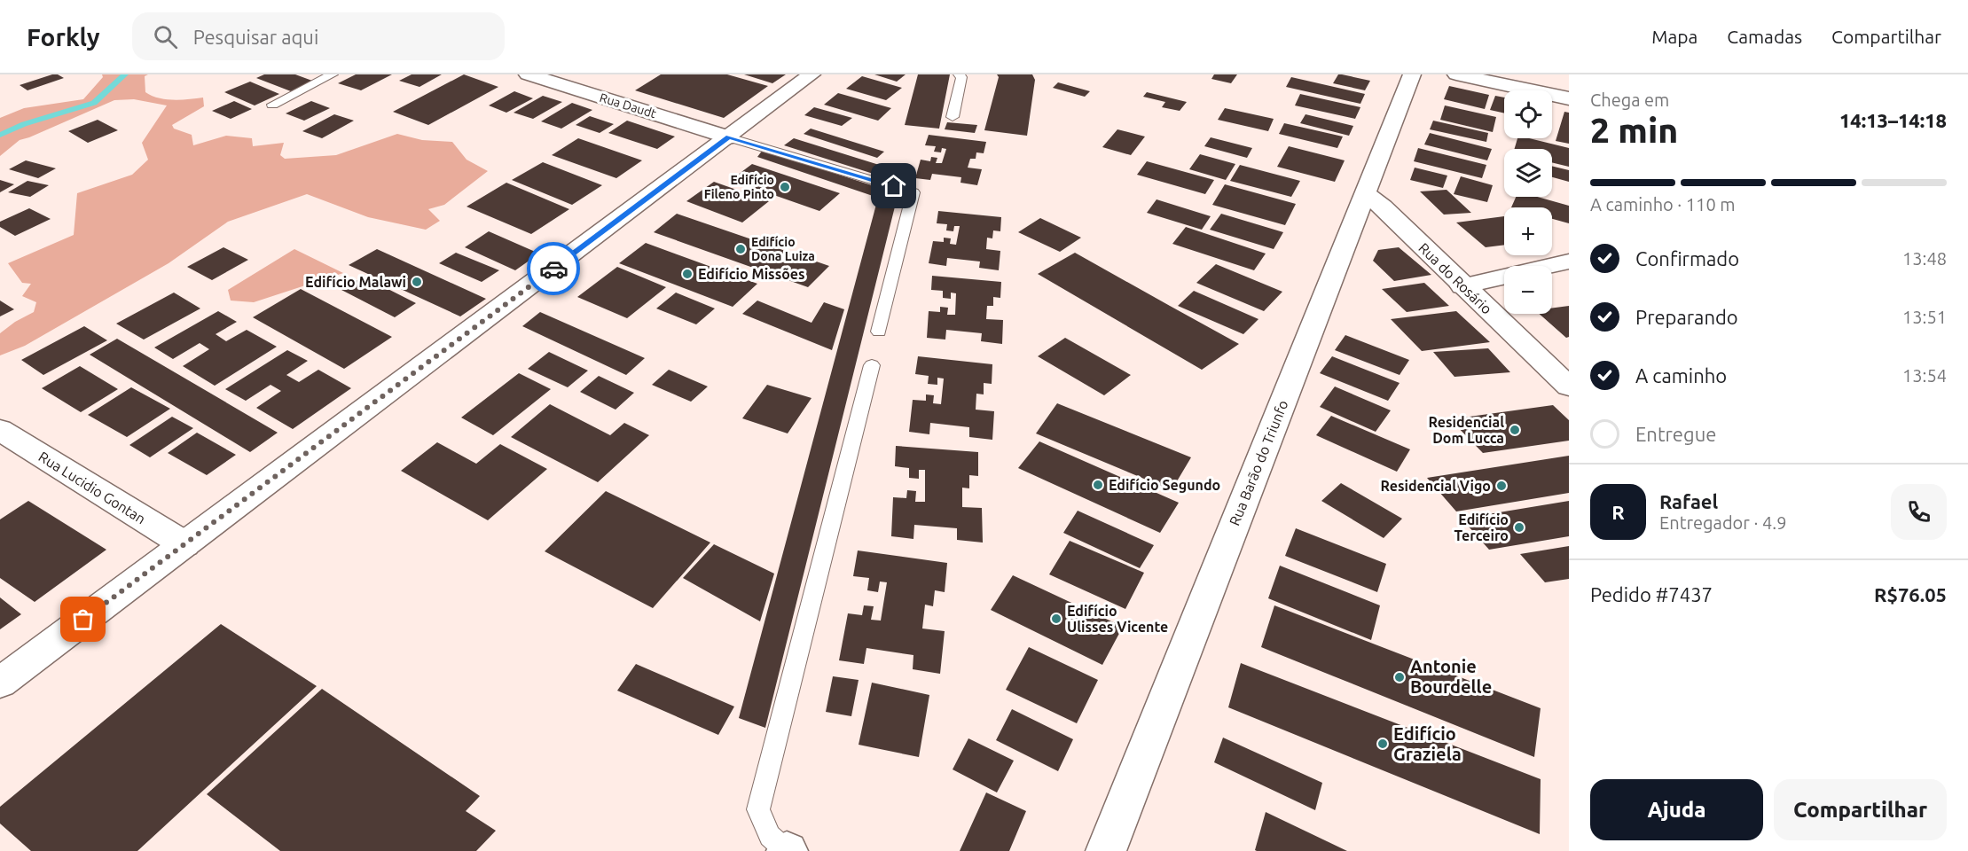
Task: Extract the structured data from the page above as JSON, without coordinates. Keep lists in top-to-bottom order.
{
  "streets": {
    "street": [
      "Rua Daudt",
      "Rua do Rosário",
      "Rua Barão do Triunfo",
      "Rua Lucidio Gontan"
    ]
  },
  "crossings": [
    ["Rua do Rosário", "Rua Barão do Triunfo"]
  ],
  "places": [
    "Edifício Fileno Pinto",
    "Edifício Dona Luiza",
    "Edifício Missões",
    "Edifício Malawi",
    "Residencial Dom Lucca",
    "Edifício Segundo",
    "Residencial Vigo",
    "Edifício Terceiro",
    "Edifício Ulisses Vicente",
    "Antonie Bourdelle",
    "Edifício Graziela"
  ],
  "page": {
    "header": "Forkly",
    "search": "Pesquisar aqui",
    "nav": ["Mapa", "Camadas", "Compartilhar"],
    "heading": ["2 min", "Chega em", "14:13–14:18"],
    "panel": [
      "Rafael",
      "Entregador · 4.9",
      "Pedido #7437",
      "R$76.05"
    ],
    "map_buttons": ["+", "−"],
    "bar": "A caminho · 110 m",
    "list": [
      ["Confirmado", "13:48"],
      ["Preparando", "13:51"],
      ["A caminho", "13:54"],
      "Entregue"
    ],
    "round": "R",
    "buttons": ["Ajuda", "Compartilhar"]
  }
}
